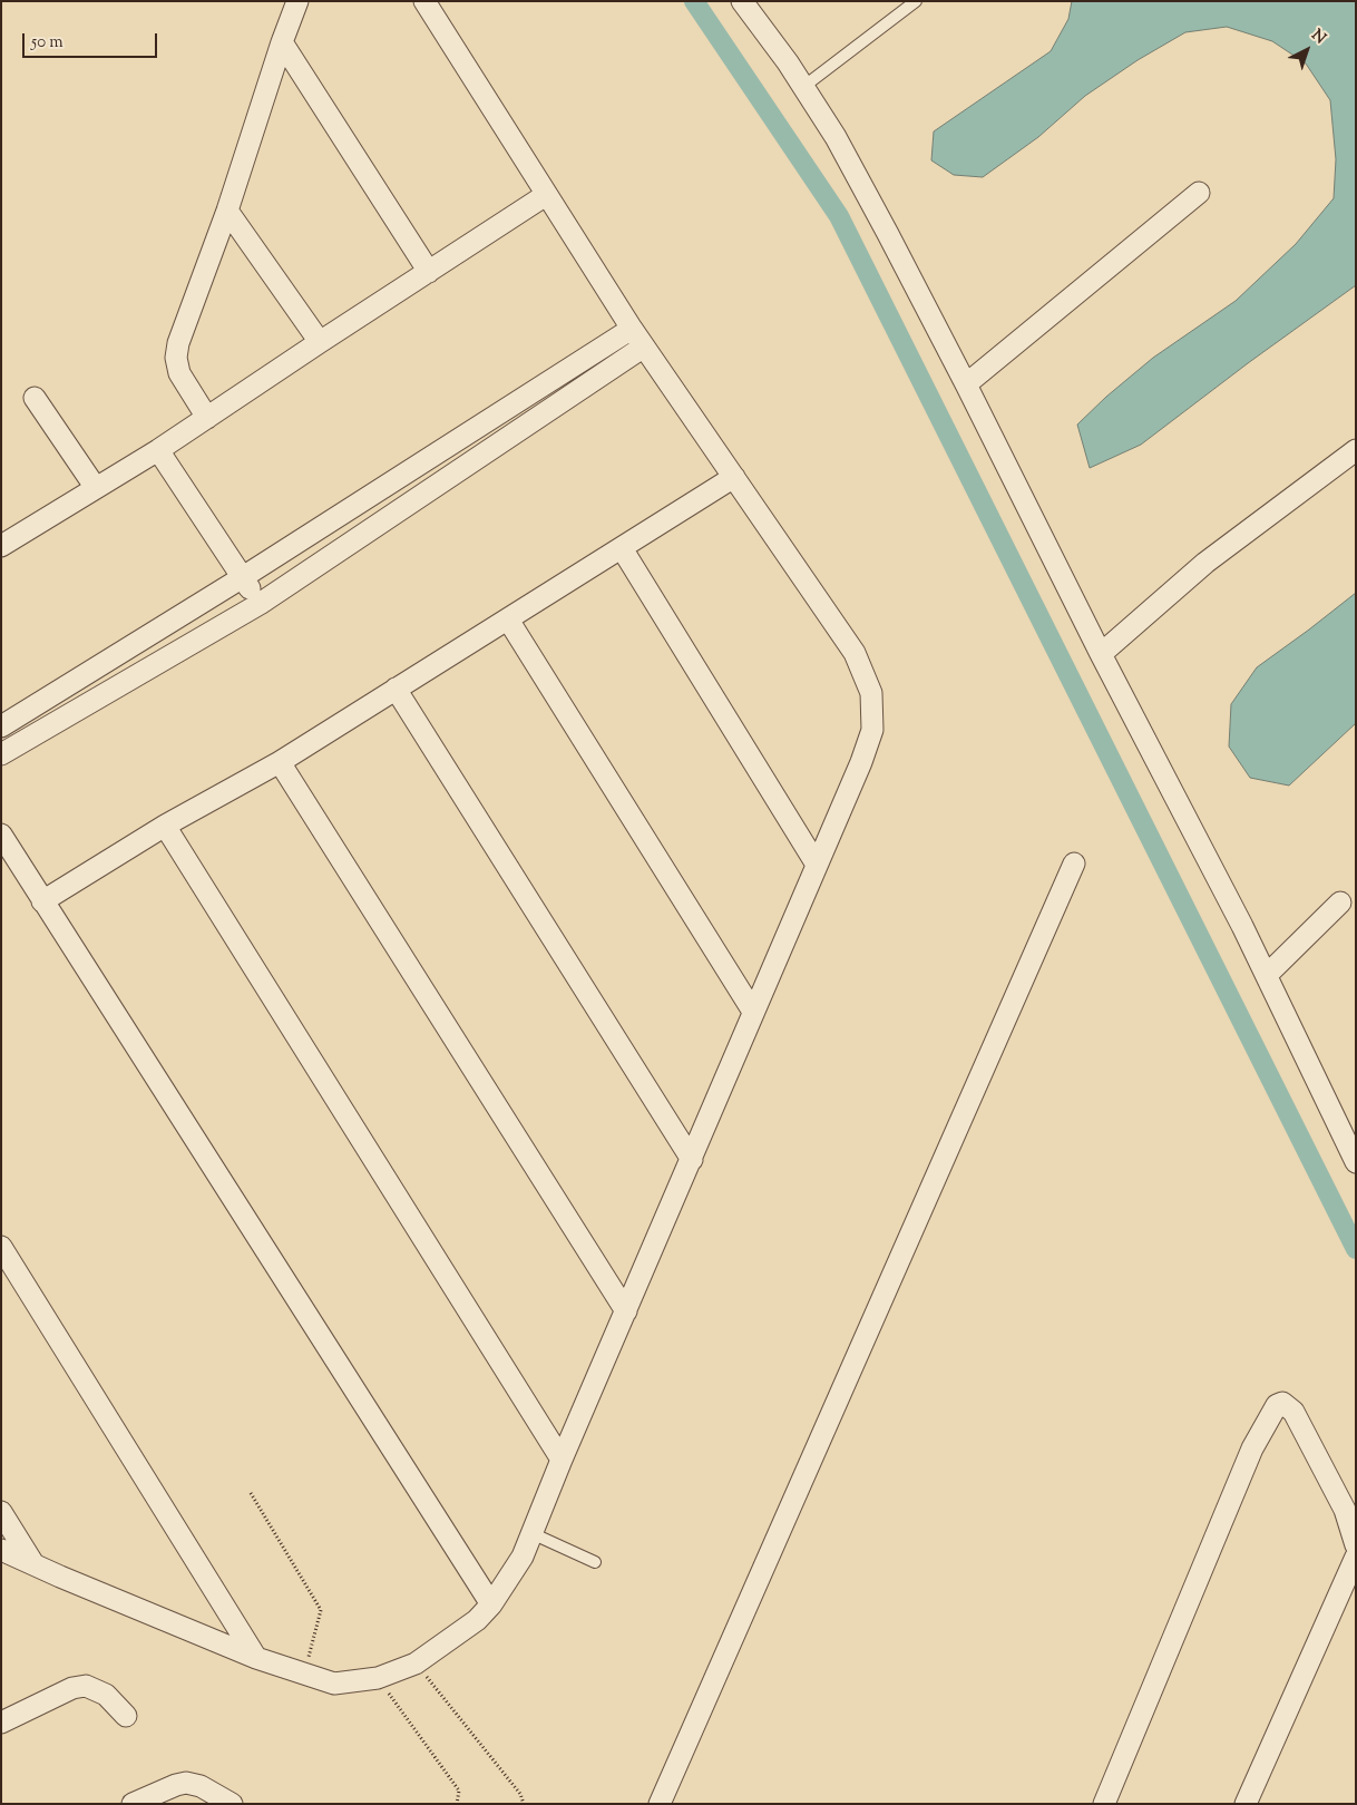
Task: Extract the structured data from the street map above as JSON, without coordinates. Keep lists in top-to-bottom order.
{
  "scale_bar": "50 m",
  "north": "top right"
}
